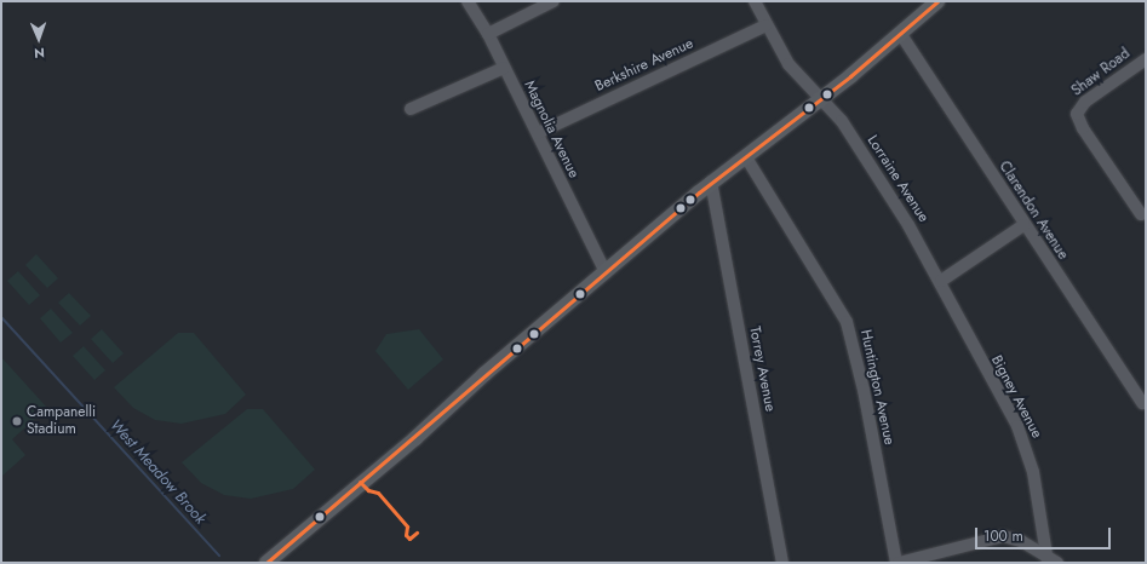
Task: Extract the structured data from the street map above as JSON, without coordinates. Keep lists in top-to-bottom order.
{
  "streets": {
    "street": [
      "Berkshire Avenue",
      "Shaw Road",
      "Magnolia Avenue",
      "Lorraine Avenue",
      "Clarendon Avenue",
      "Torrey Avenue",
      "Huntington Avenue",
      "Bigney Avenue"
    ]
  },
  "crossings": [
    ["Berkshire Avenue", "Magnolia Avenue"],
    ["Berkshire Avenue", "Lorraine Avenue"],
    ["Lorraine Avenue", "Bigney Avenue"]
  ],
  "water": ["West Meadow Brook"],
  "places": ["Campanelli Stadium"],
  "scale_bar": "100 m",
  "north": "bottom"
}
